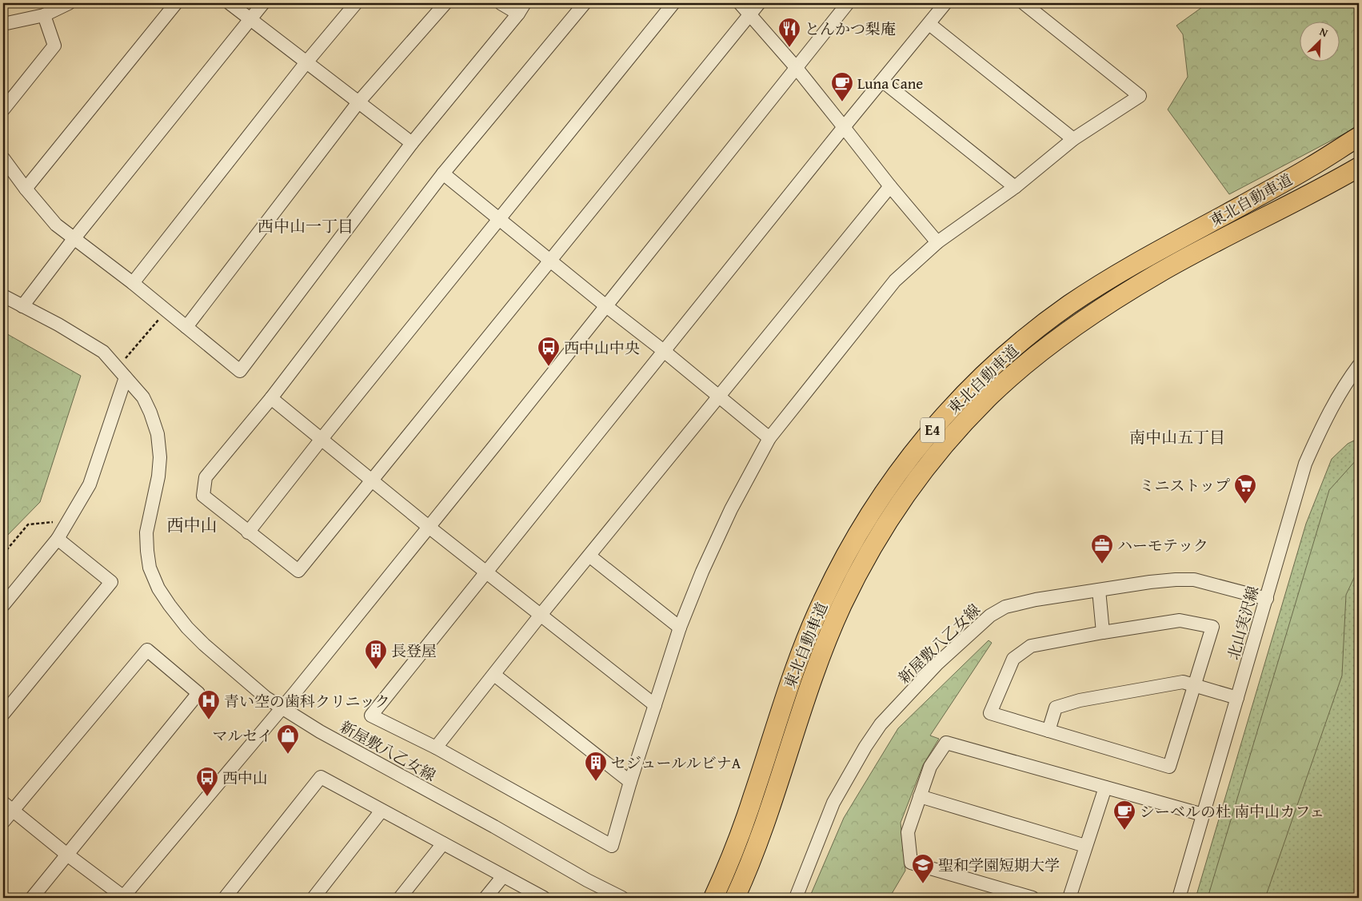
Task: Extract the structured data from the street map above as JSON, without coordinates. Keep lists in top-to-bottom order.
{
  "streets": {
    "highway": ["東北自動車道", "E4"],
    "street": ["北山実沢線", "新屋敷八乙女線"]
  },
  "crossings": [
    ["北山実沢線", "新屋敷八乙女線"]
  ],
  "districts": ["西中山一丁目", "南中山五丁目", "西中山"],
  "places": {
    "restaurant": ["とんかつ梨庵"],
    "cafe": ["Luna Cane", "シーベルの杜 南中山カフェ"],
    "bus stop": ["西中山中央", "西中山"],
    "supermarket": ["ミニストップ"],
    "office": ["ハーモテック"],
    "building": ["長登屋", "セジュールルビナA"],
    "hospital": ["青い空の歯科クリニック"],
    "shop": ["マルセイ"],
    "school or university": ["聖和学園短期大学"]
  },
  "north": "top right"
}
